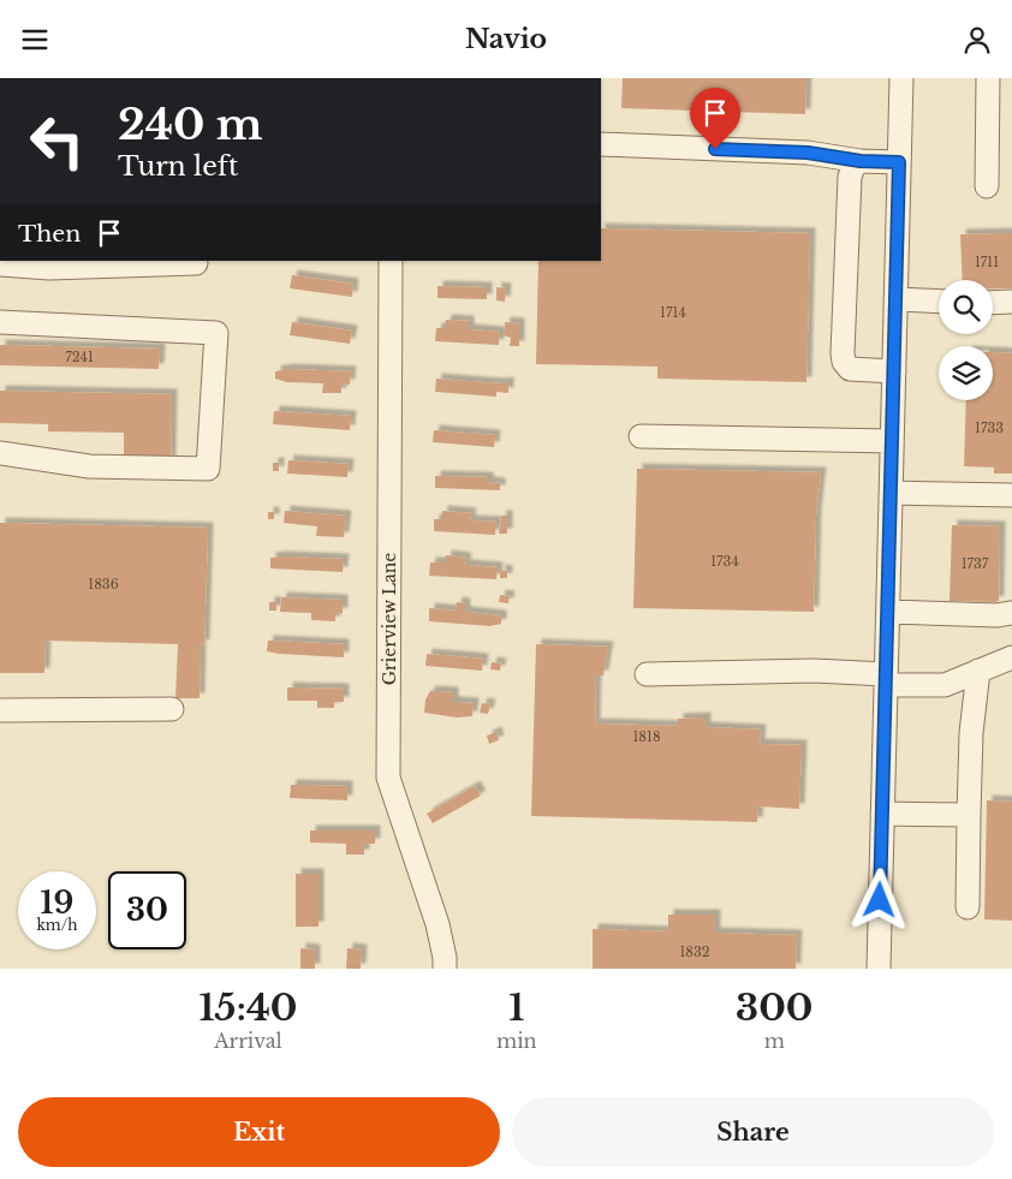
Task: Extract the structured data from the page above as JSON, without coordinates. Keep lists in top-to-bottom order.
{
  "streets": {
    "street": ["Grierview Lane"]
  },
  "house_numbers": [
    "1711",
    "1714",
    "7241",
    "1733",
    "1734",
    "1737",
    "1836",
    "1818",
    "1832"
  ],
  "page": {
    "header": "Navio",
    "turn": ["240 m", "Turn left"],
    "then": "Then",
    "speed": "19 km/h",
    "limit": "30",
    "eta": [
      "15:40",
      "Arrival",
      "1",
      "min",
      "300",
      "m"
    ],
    "buttons": ["Exit", "Share"]
  }
}
